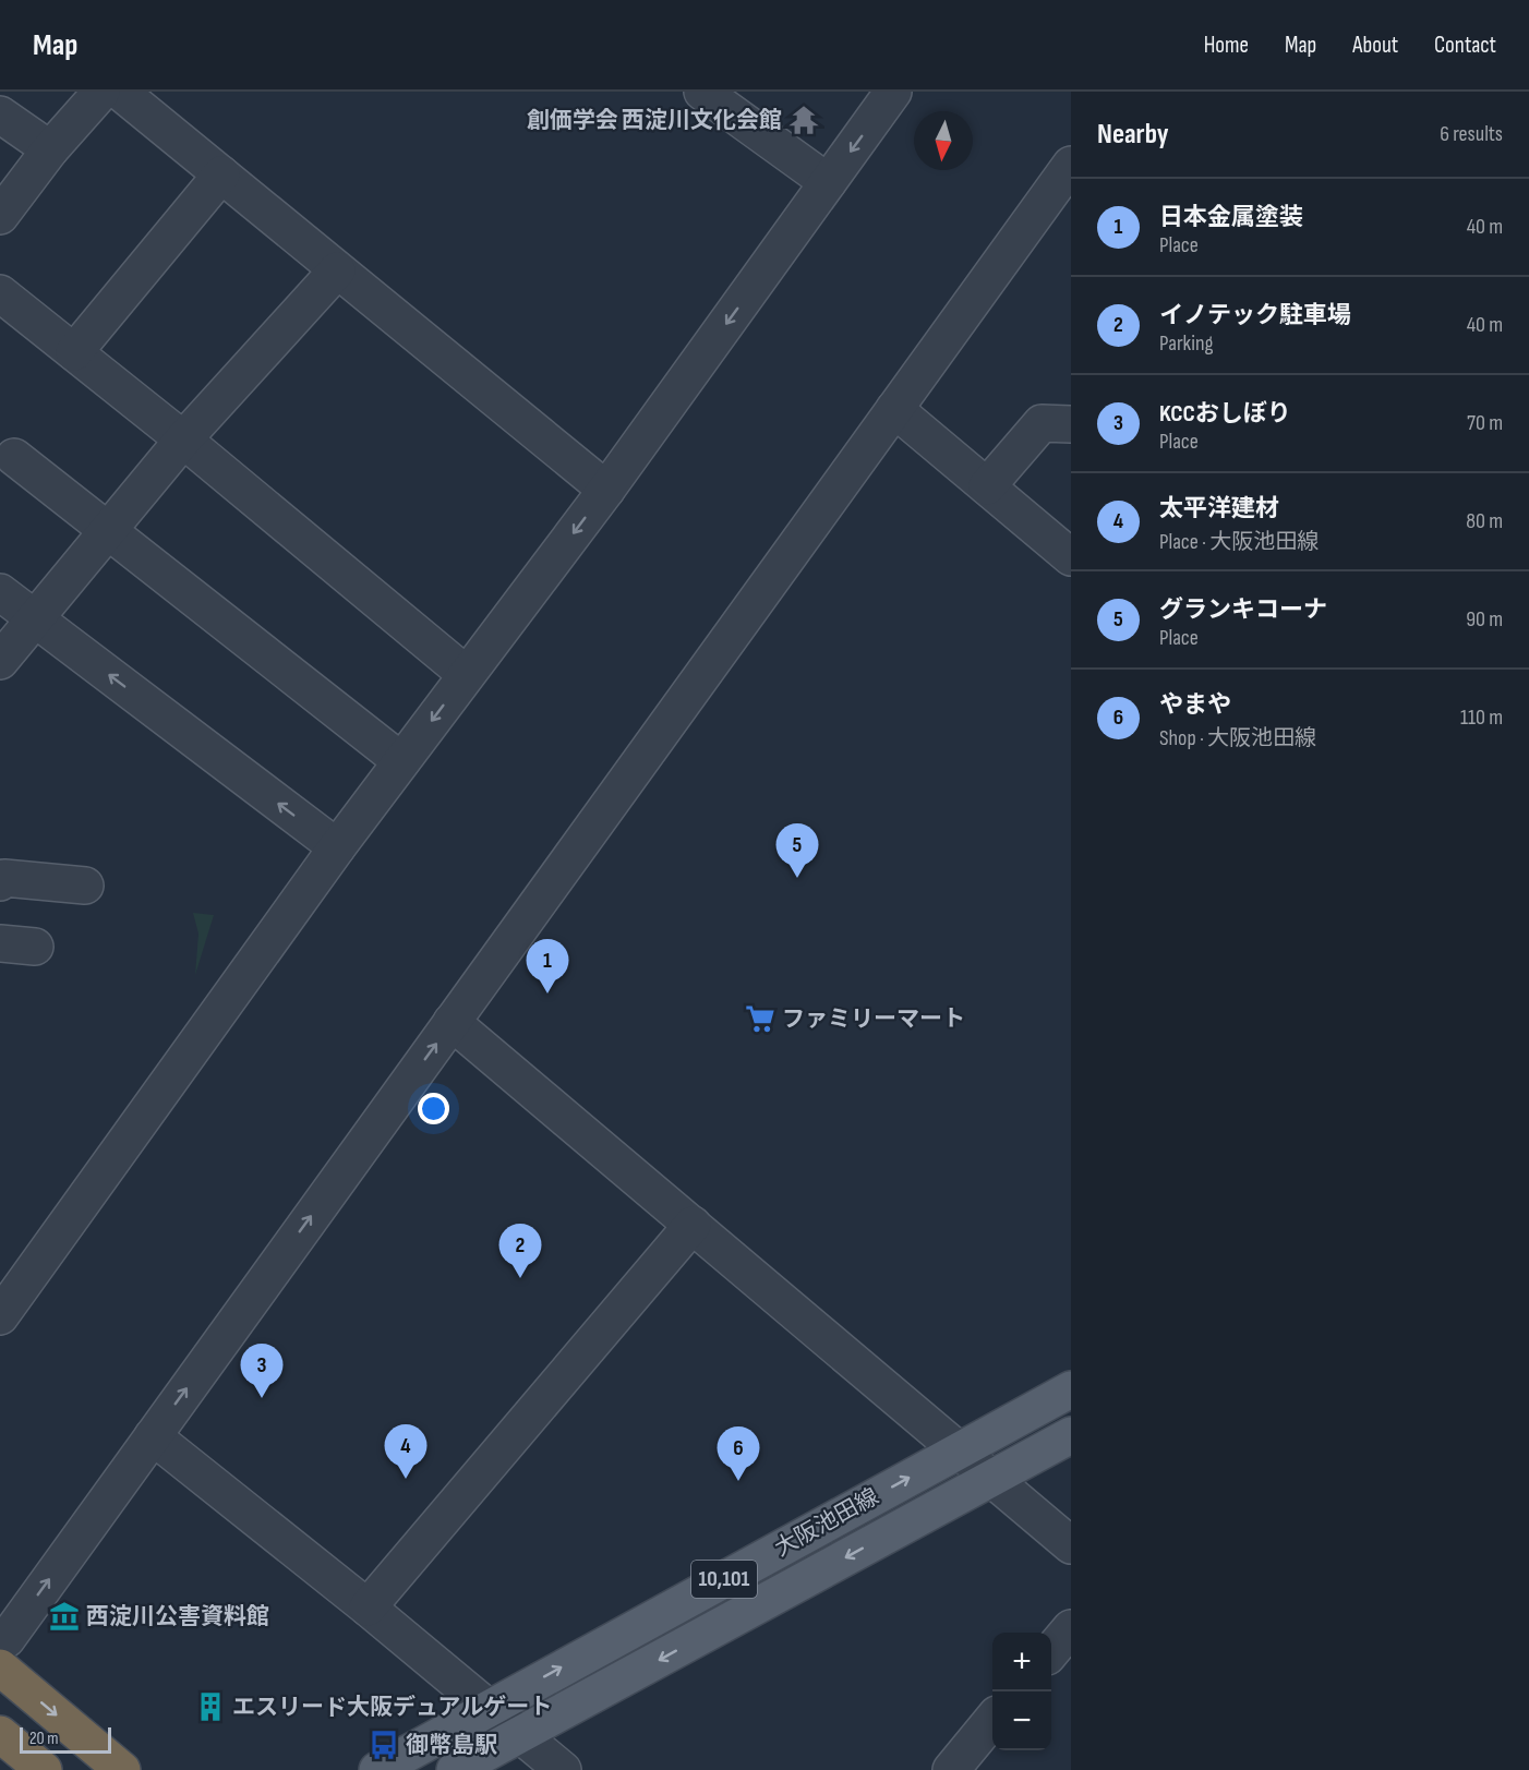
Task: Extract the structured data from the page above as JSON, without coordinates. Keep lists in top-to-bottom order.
{
  "streets": {
    "main road": ["大阪池田線", "10,101"]
  },
  "places": {
    "temple": ["創価学会 西淀川文化会館"],
    "supermarket": ["ファミリーマート"],
    "museum": ["西淀川公害資料館"],
    "building": ["エスリード大阪デュアルゲート"],
    "bus stop": ["御幣島駅"]
  },
  "scale_bar": "20 m",
  "north": "bottom",
  "page": {
    "header": "Map",
    "nav": [
      "Home",
      "Map",
      "About",
      "Contact"
    ],
    "heading": ["Nearby", "6 results"],
    "list": [
      {
        "mark": "1",
        "name": "日本金属塗装",
        "note": "Place",
        "value": "40 m"
      },
      {
        "mark": "2",
        "name": "イノテック駐車場",
        "note": "Parking",
        "value": "40 m"
      },
      {
        "mark": "3",
        "name": "KCCおしぼり",
        "note": "Place",
        "value": "70 m"
      },
      {
        "mark": "4",
        "name": "太平洋建材",
        "note": "Place · 大阪池田線",
        "value": "80 m"
      },
      {
        "mark": "5",
        "name": "グランキコーナ",
        "note": "Place",
        "value": "90 m"
      },
      {
        "mark": "6",
        "name": "やまや",
        "note": "Shop · 大阪池田線",
        "value": "110 m"
      }
    ],
    "pins": [
      "5",
      "1",
      "2",
      "3",
      "4",
      "6"
    ],
    "map_buttons": ["+", "−"],
    "scale": "20 m"
  }
}
